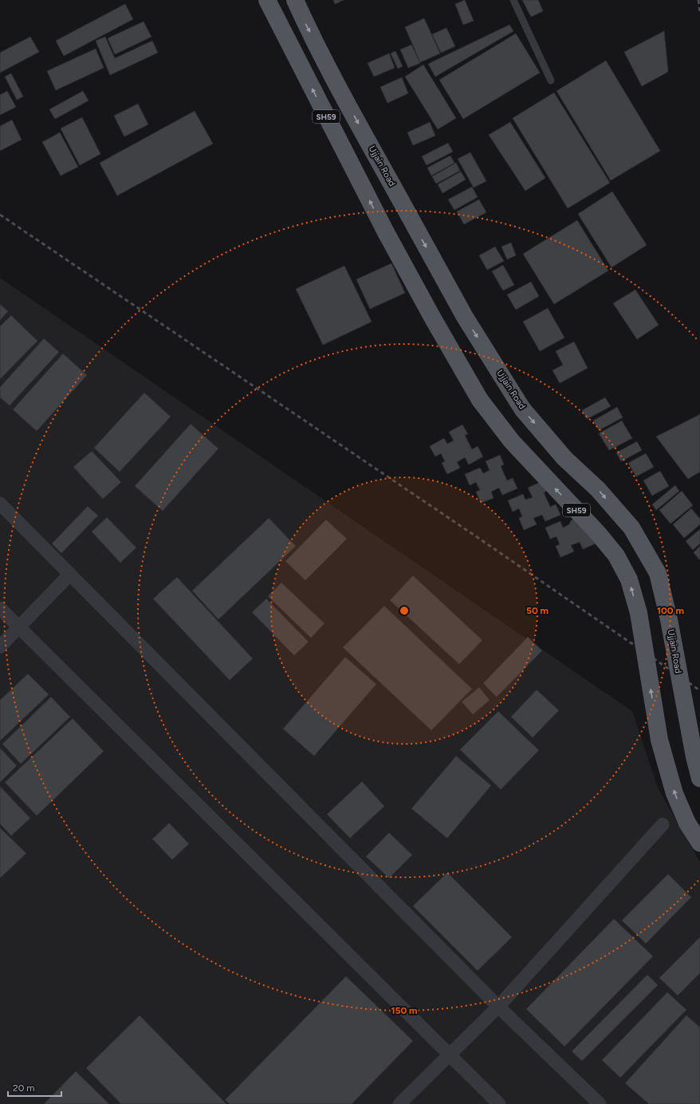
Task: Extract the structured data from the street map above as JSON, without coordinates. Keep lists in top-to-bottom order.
{
  "streets": {
    "main road": ["SH59", "Ujjain Road"]
  },
  "scale_bar": "20 m",
  "rings": ["50 m", "100 m", "150 m"]
}
